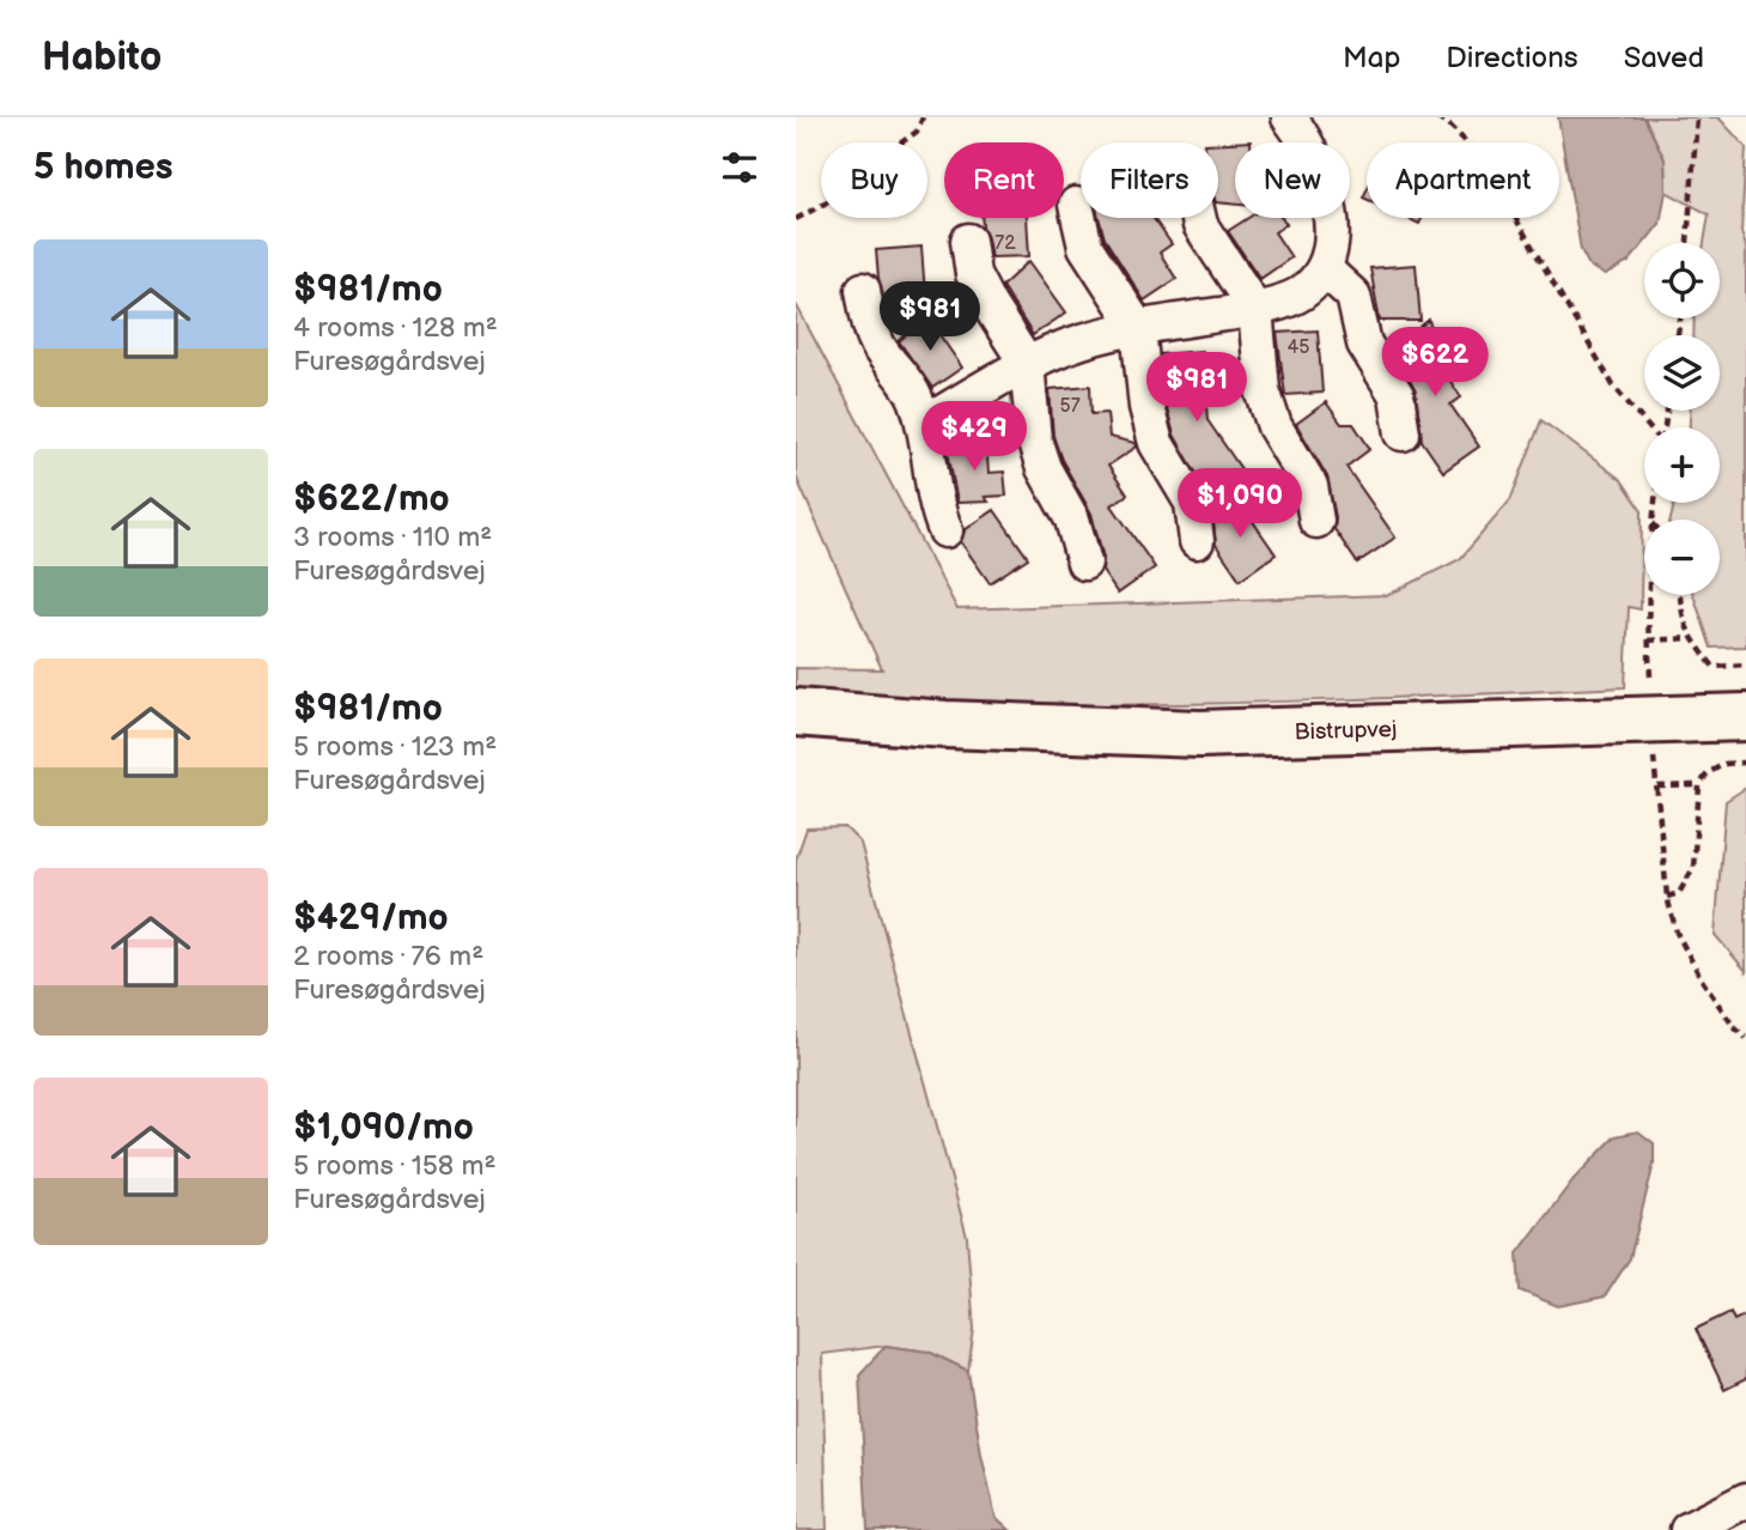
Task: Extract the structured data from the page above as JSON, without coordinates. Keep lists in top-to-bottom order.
{
  "streets": {
    "main road": ["Bistrupvej"]
  },
  "house_numbers": ["72", "45", "57"],
  "page": {
    "header": "Habito",
    "nav": ["Map", "Directions", "Saved"],
    "heading": "5 homes",
    "chip": [
      "Buy",
      "Rent",
      "Filters",
      "New",
      "Apartment"
    ],
    "list": [
      {
        "name": "$981/mo",
        "note": "4 rooms · 128 m² · Furesøgårdsvej"
      },
      {
        "name": "$622/mo",
        "note": "3 rooms · 110 m² · Furesøgårdsvej"
      },
      {
        "name": "$981/mo",
        "note": "5 rooms · 123 m² · Furesøgårdsvej"
      },
      {
        "name": "$429/mo",
        "note": "2 rooms · 76 m² · Furesøgårdsvej"
      },
      {
        "name": "$1,090/mo",
        "note": "5 rooms · 158 m² · Furesøgårdsvej"
      }
    ],
    "map_buttons": ["+", "−"],
    "price": [
      "$981",
      "$622",
      "$981",
      "$429",
      "$1,090"
    ]
  }
}
